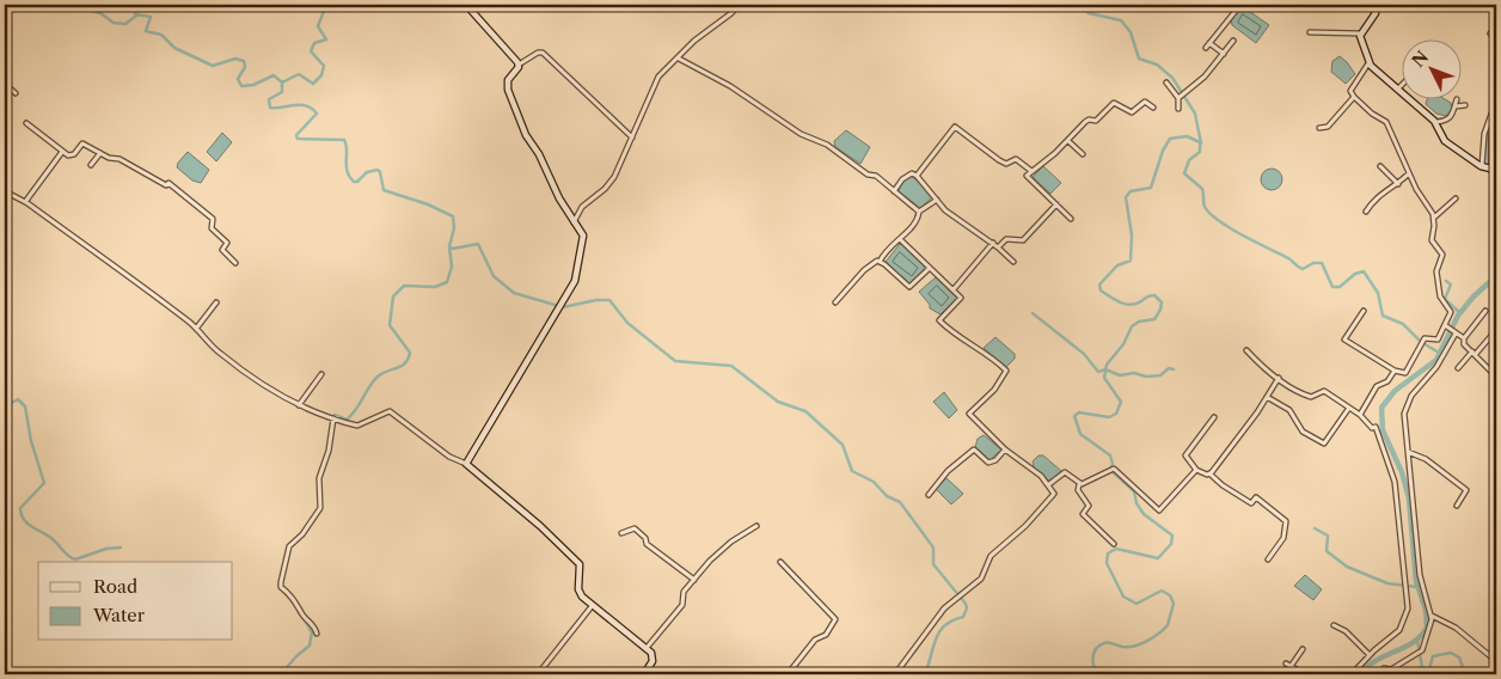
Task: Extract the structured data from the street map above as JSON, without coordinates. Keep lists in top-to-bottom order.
{
  "legend": ["Road", "Water"],
  "north": "top left"
}
